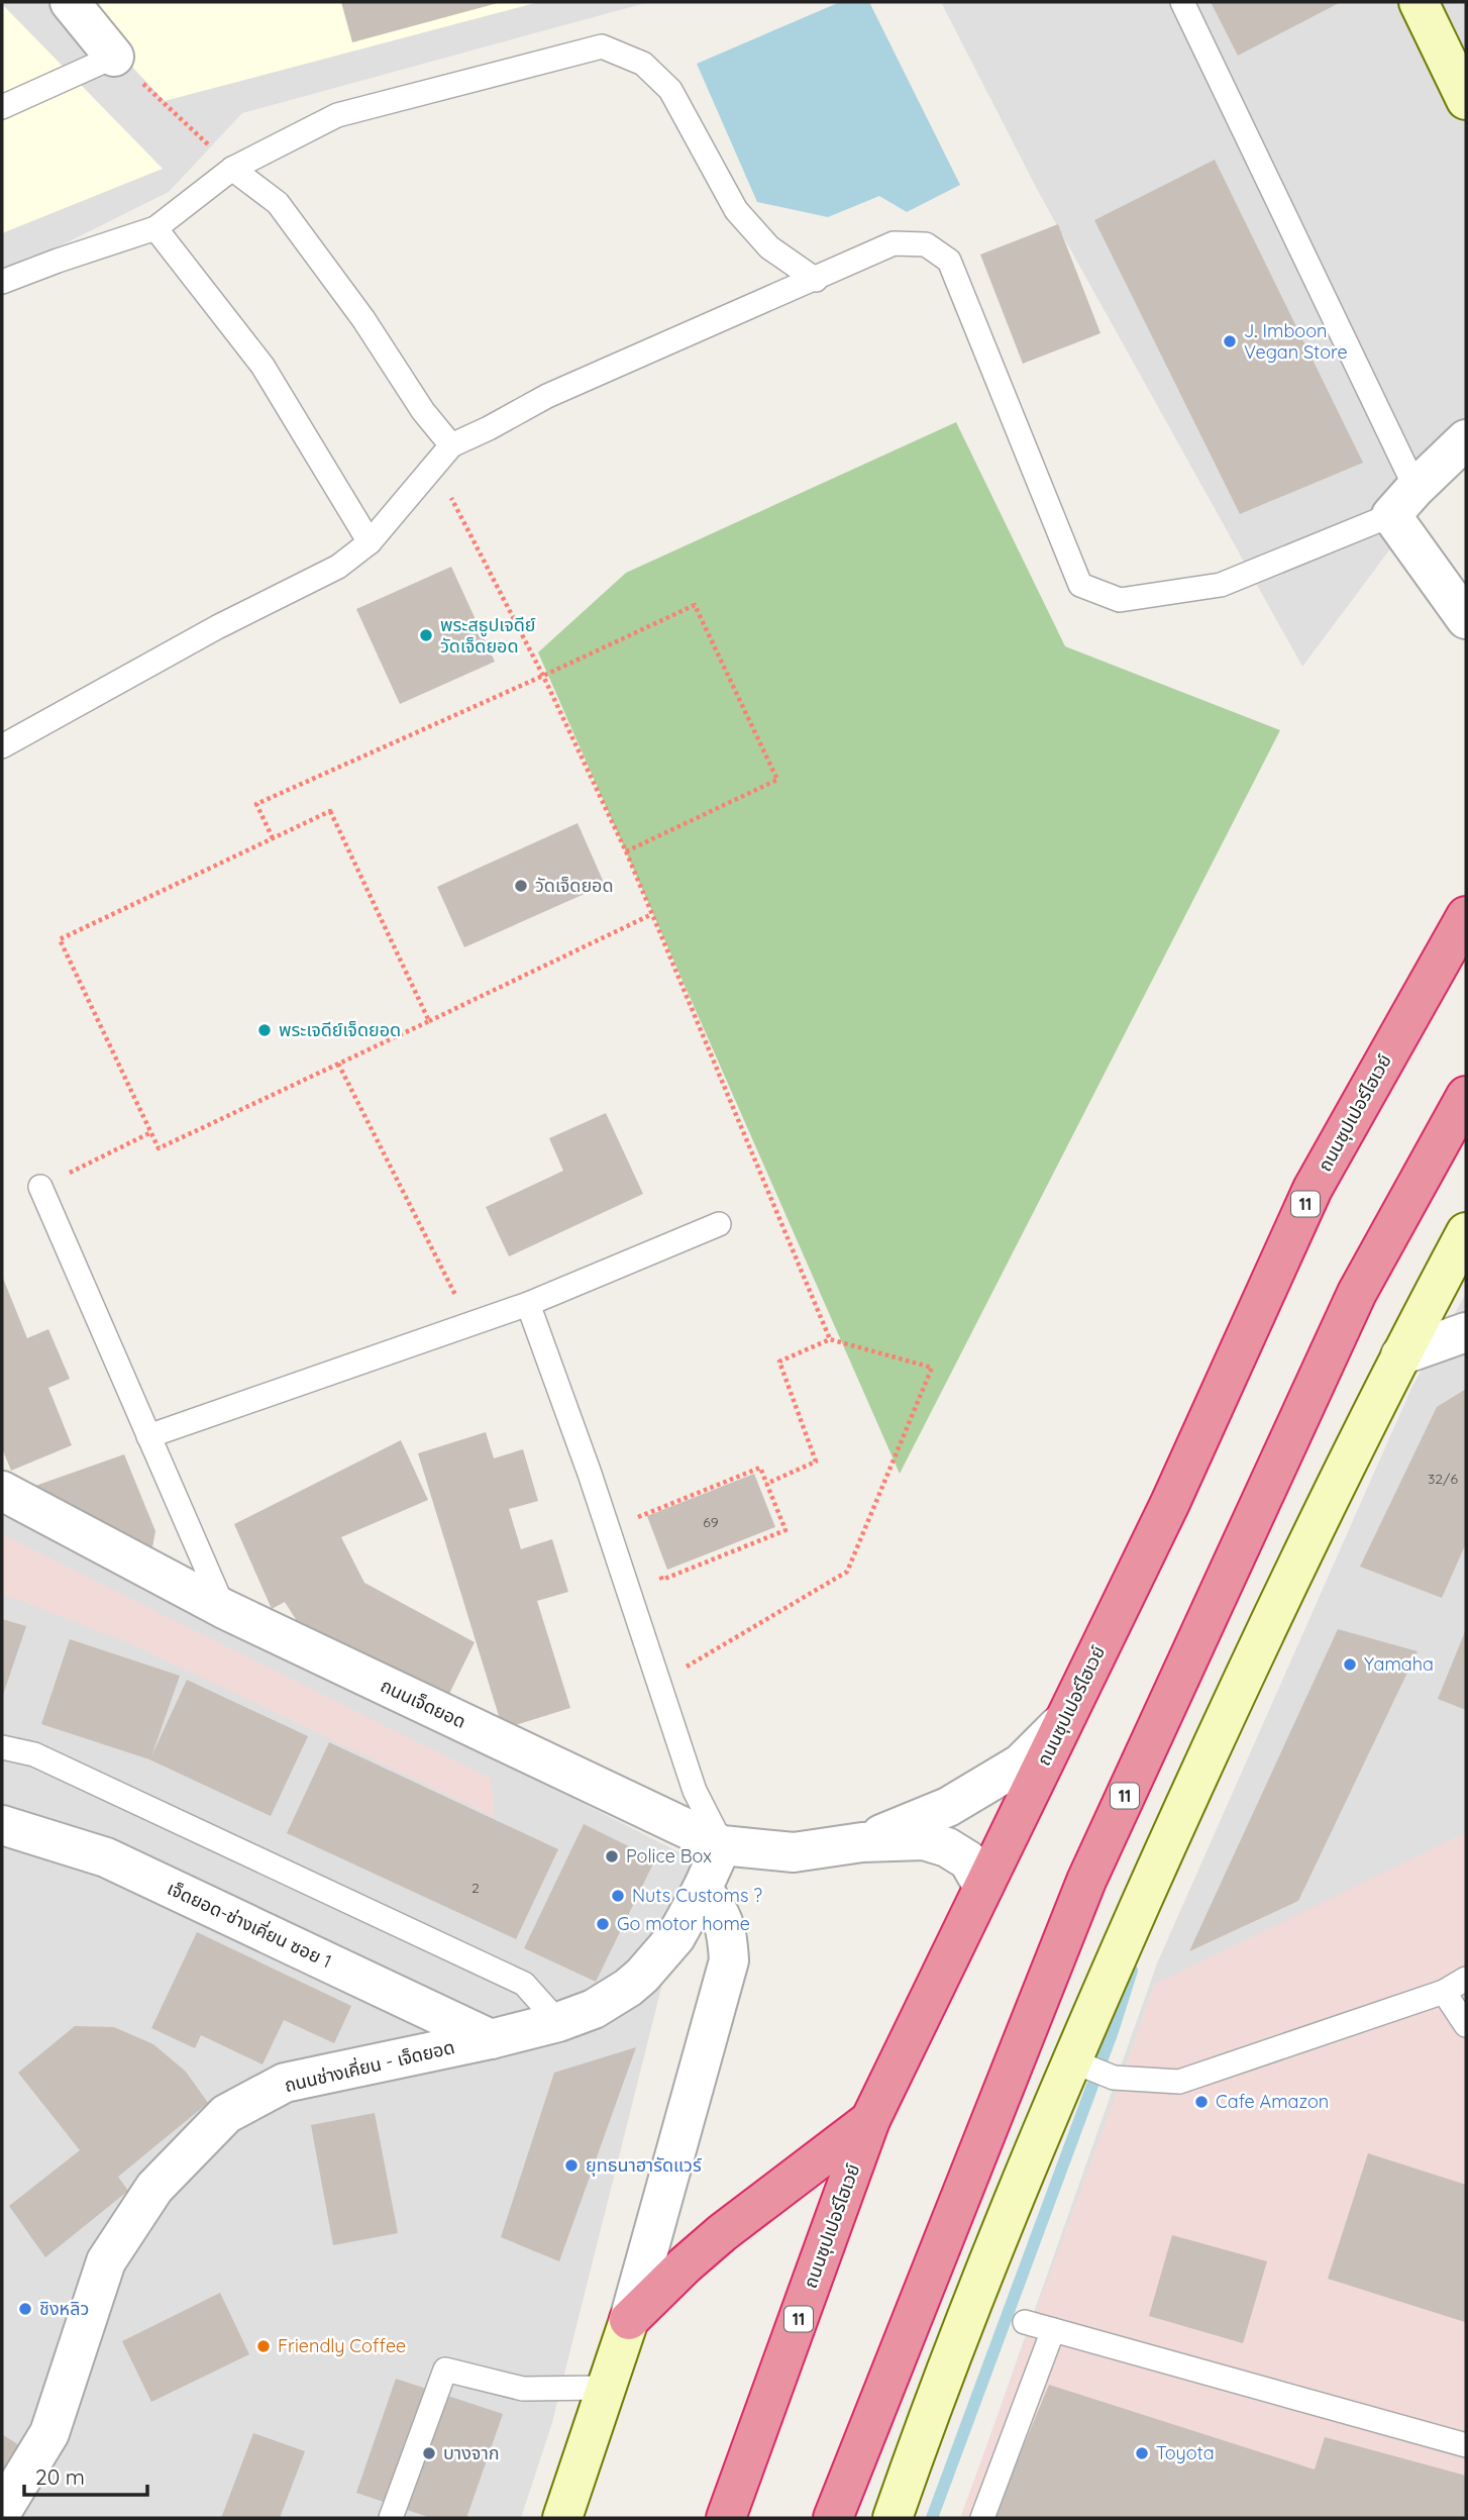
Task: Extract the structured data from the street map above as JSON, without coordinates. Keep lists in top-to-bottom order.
{
  "streets": {
    "highway": ["ถนนซุปเปอร์ไฮเวย์", "11"],
    "street": ["ถนนเจ็ดยอด", "เจ็ดยอด-ช่างเคี่ยน ซอย 1", "ถนนช่างเคี่ยน - เจ็ดยอด"]
  },
  "crossings": [
    ["ถนนซุปเปอร์ไฮเวย์", "ถนนเจ็ดยอด"],
    ["ถนนเจ็ดยอด", "ถนนช่างเคี่ยน - เจ็ดยอด"],
    ["เจ็ดยอด-ช่างเคี่ยน ซอย 1", "ถนนช่างเคี่ยน - เจ็ดยอด"]
  ],
  "places": [
    "J. Imboon Vegan Store",
    "พระสธูปเจดีย์ วัดเจ็ดยอด",
    "วัดเจ็ดยอด",
    "พระเจดีย์เจ็ดยอด",
    "Yamaha",
    "Police Box",
    "Nuts Customs ?",
    "Go motor home",
    "Cafe Amazon",
    "ยุทธนาฮารัดแวร์",
    "ชิงหลิว",
    "Friendly Coffee",
    "บางจาก",
    "Toyota"
  ],
  "house_numbers": ["32/6", "69", "2"],
  "scale_bar": "20 m"
}
